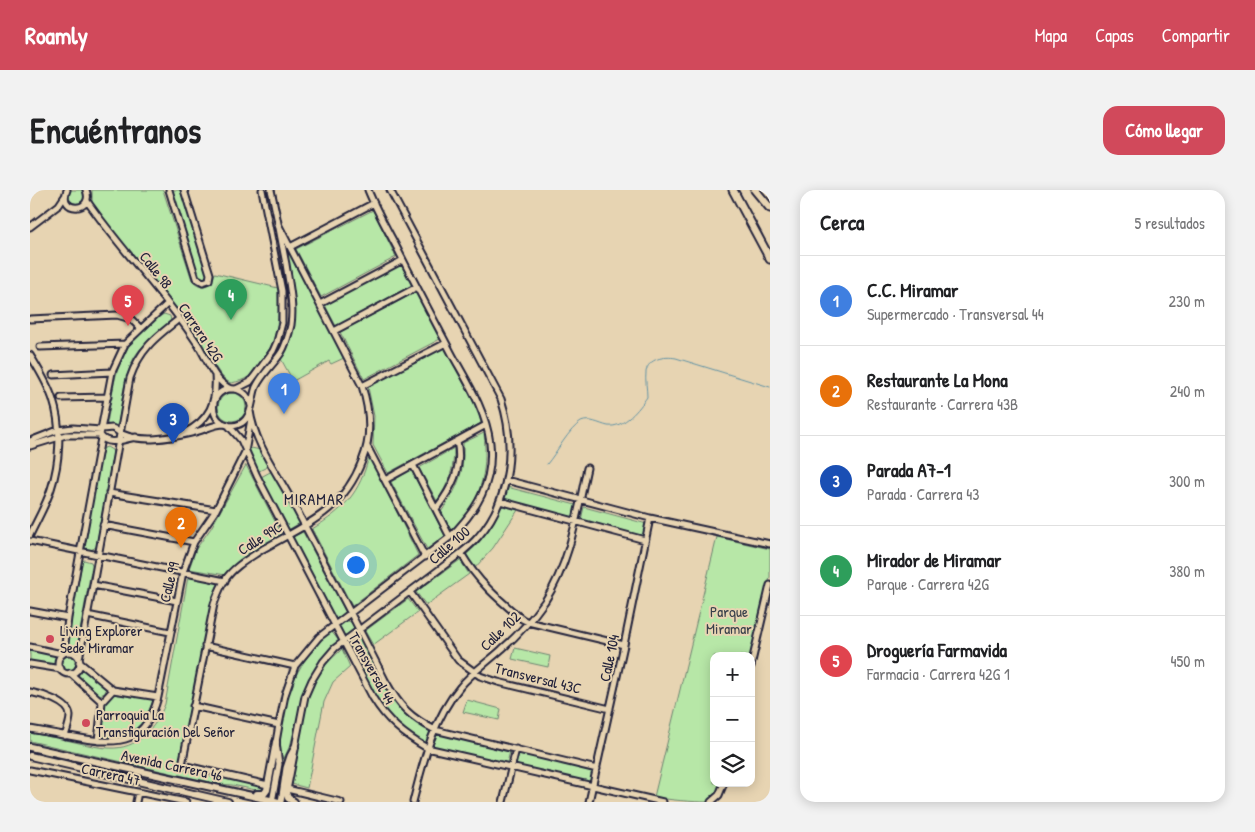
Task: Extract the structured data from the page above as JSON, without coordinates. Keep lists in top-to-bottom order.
{
  "streets": {
    "main road": ["Avenida Carrera 46"],
    "street": [
      "Calle 98",
      "Carrera 42G",
      "Calle 99C",
      "Calle 100",
      "Calle 99",
      "Calle 102",
      "Calle 104",
      "Transversal 44",
      "Transversal 43C",
      "Carrera 47"
    ]
  },
  "crossings": [
    ["Calle 98", "Carrera 42G"],
    ["Carrera 42G", "Calle 99"],
    ["Carrera 42G", "Transversal 44"],
    ["Calle 99C", "Calle 99"],
    ["Calle 99C", "Transversal 44"],
    ["Calle 100", "Transversal 44"],
    ["Calle 100", "Transversal 43C"],
    ["Calle 100", "Avenida Carrera 46"],
    ["Calle 99", "Transversal 44"],
    ["Calle 102", "Transversal 44"],
    ["Calle 102", "Transversal 43C"],
    ["Calle 104", "Transversal 44"],
    ["Calle 104", "Transversal 43C"]
  ],
  "districts": ["MIRAMAR"],
  "parks": ["Parque Miramar"],
  "places": ["Living Explorer Sede Miramar", "Parroquia La Transfiguración Del Señor"],
  "page": {
    "header": "Roamly",
    "nav": ["Mapa", "Capas", "Compartir"],
    "buttons": "Cómo llegar",
    "title": "Encuéntranos",
    "heading": ["Cerca", "5 resultados"],
    "list": [
      {
        "mark": "1",
        "name": "C.C. Miramar",
        "note": "Supermercado · Transversal 44",
        "value": "230 m"
      },
      {
        "mark": "2",
        "name": "Restaurante La Mona",
        "note": "Restaurante · Carrera 43B",
        "value": "240 m"
      },
      {
        "mark": "3",
        "name": "Parada A7-1",
        "note": "Parada · Carrera 43",
        "value": "300 m"
      },
      {
        "mark": "4",
        "name": "Mirador de Miramar",
        "note": "Parque · Carrera 42G",
        "value": "380 m"
      },
      {
        "mark": "5",
        "name": "Droguería Farmavida",
        "note": "Farmacia · Carrera 42G 1",
        "value": "450 m"
      }
    ],
    "pins": [
      "4",
      "5",
      "1",
      "3",
      "2"
    ],
    "map_buttons": ["+", "−"]
  }
}
